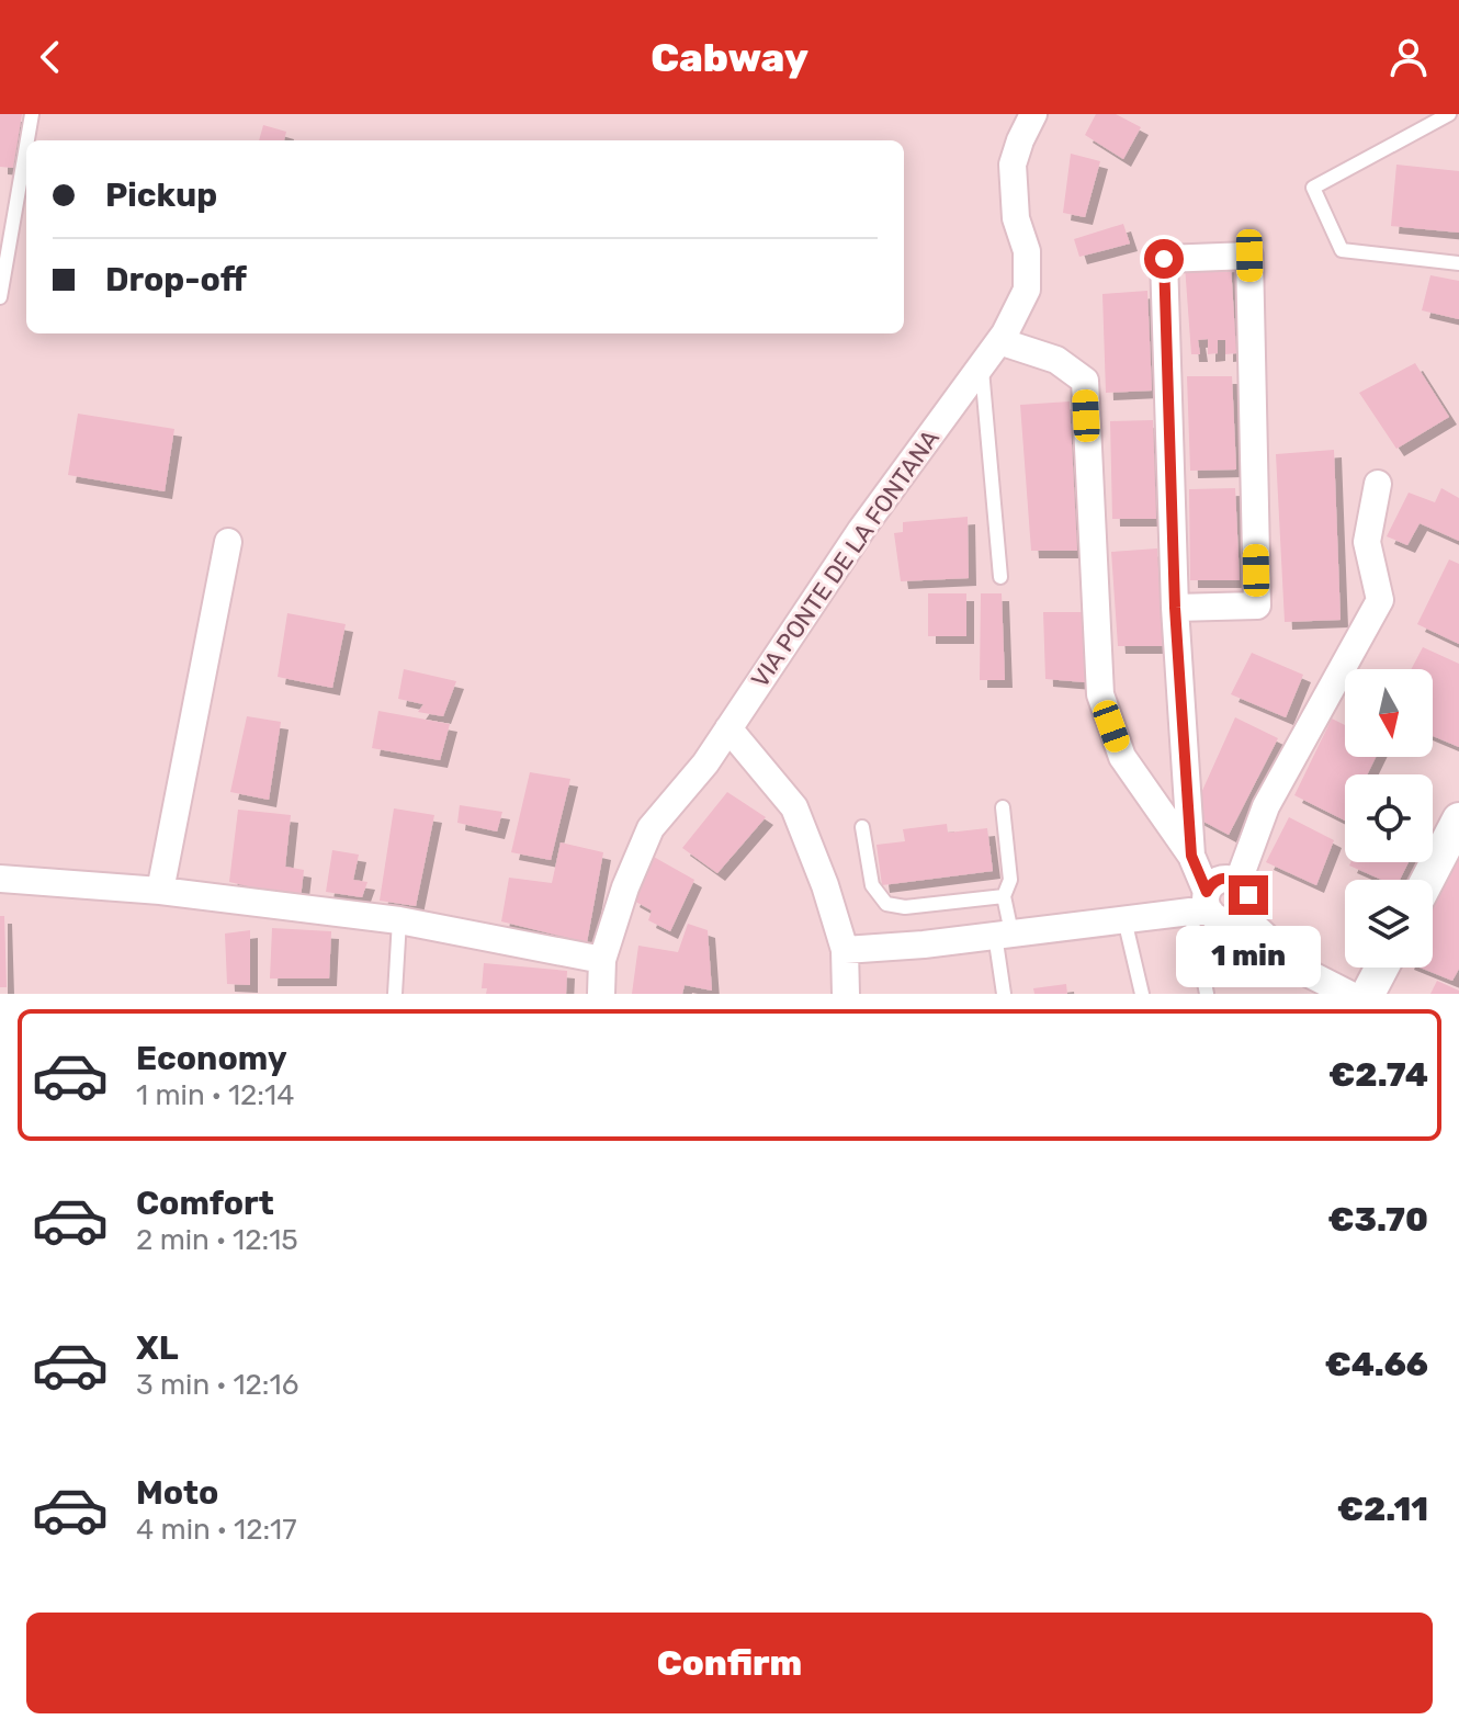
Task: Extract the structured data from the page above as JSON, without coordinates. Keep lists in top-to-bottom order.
{
  "streets": {
    "street": ["VIA PONTE DE LA FONTANA"]
  },
  "north": "bottom",
  "page": {
    "header": "Cabway",
    "banner": ["Pickup", "Drop-off"],
    "bubble": "1 min",
    "list": [
      {
        "name": "Economy",
        "note": "1 min · 12:14",
        "value": "€2.74"
      },
      {
        "name": "Comfort",
        "note": "2 min · 12:15",
        "value": "€3.70"
      },
      {
        "name": "XL",
        "note": "3 min · 12:16",
        "value": "€4.66"
      },
      {
        "name": "Moto",
        "note": "4 min · 12:17",
        "value": "€2.11"
      }
    ],
    "buttons": "Confirm"
  }
}
